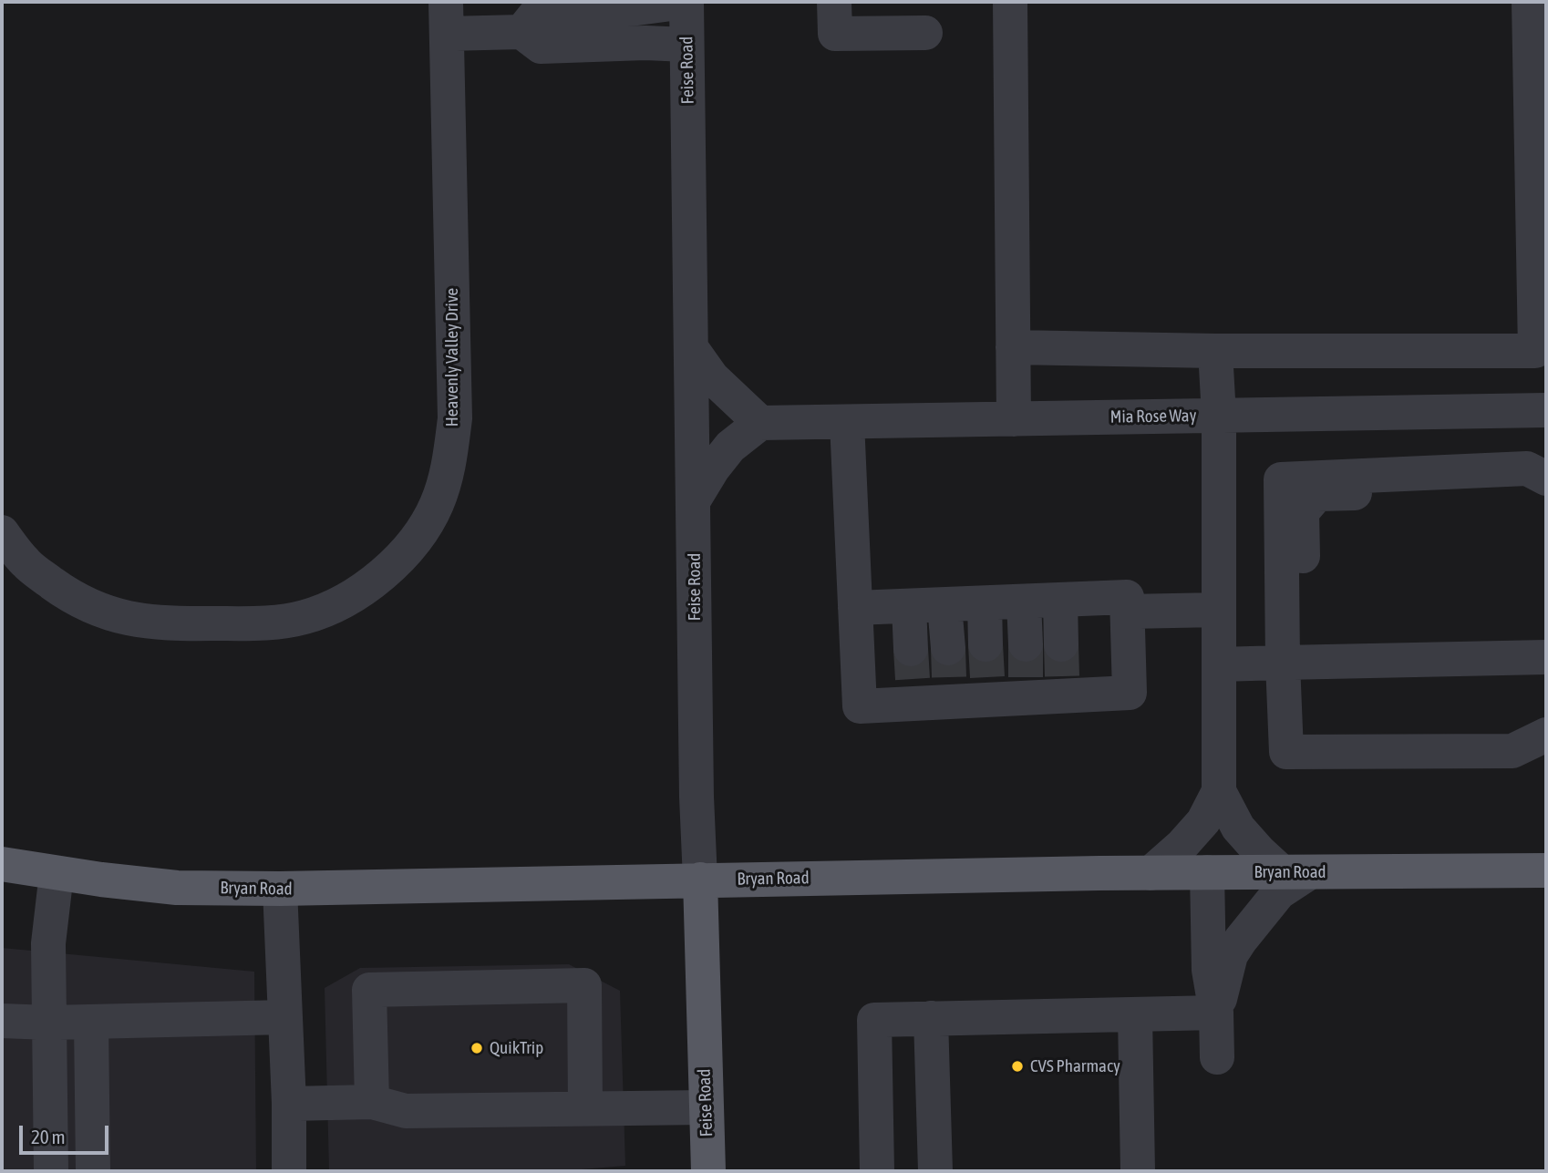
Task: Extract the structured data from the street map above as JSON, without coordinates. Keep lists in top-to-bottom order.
{
  "streets": {
    "main road": ["Feise Road", "Bryan Road"],
    "street": ["Heavenly Valley Drive", "Mia Rose Way"]
  },
  "crossings": [
    ["Feise Road", "Bryan Road"]
  ],
  "places": ["QuikTrip", "CVS Pharmacy"],
  "scale_bar": "20 m"
}
